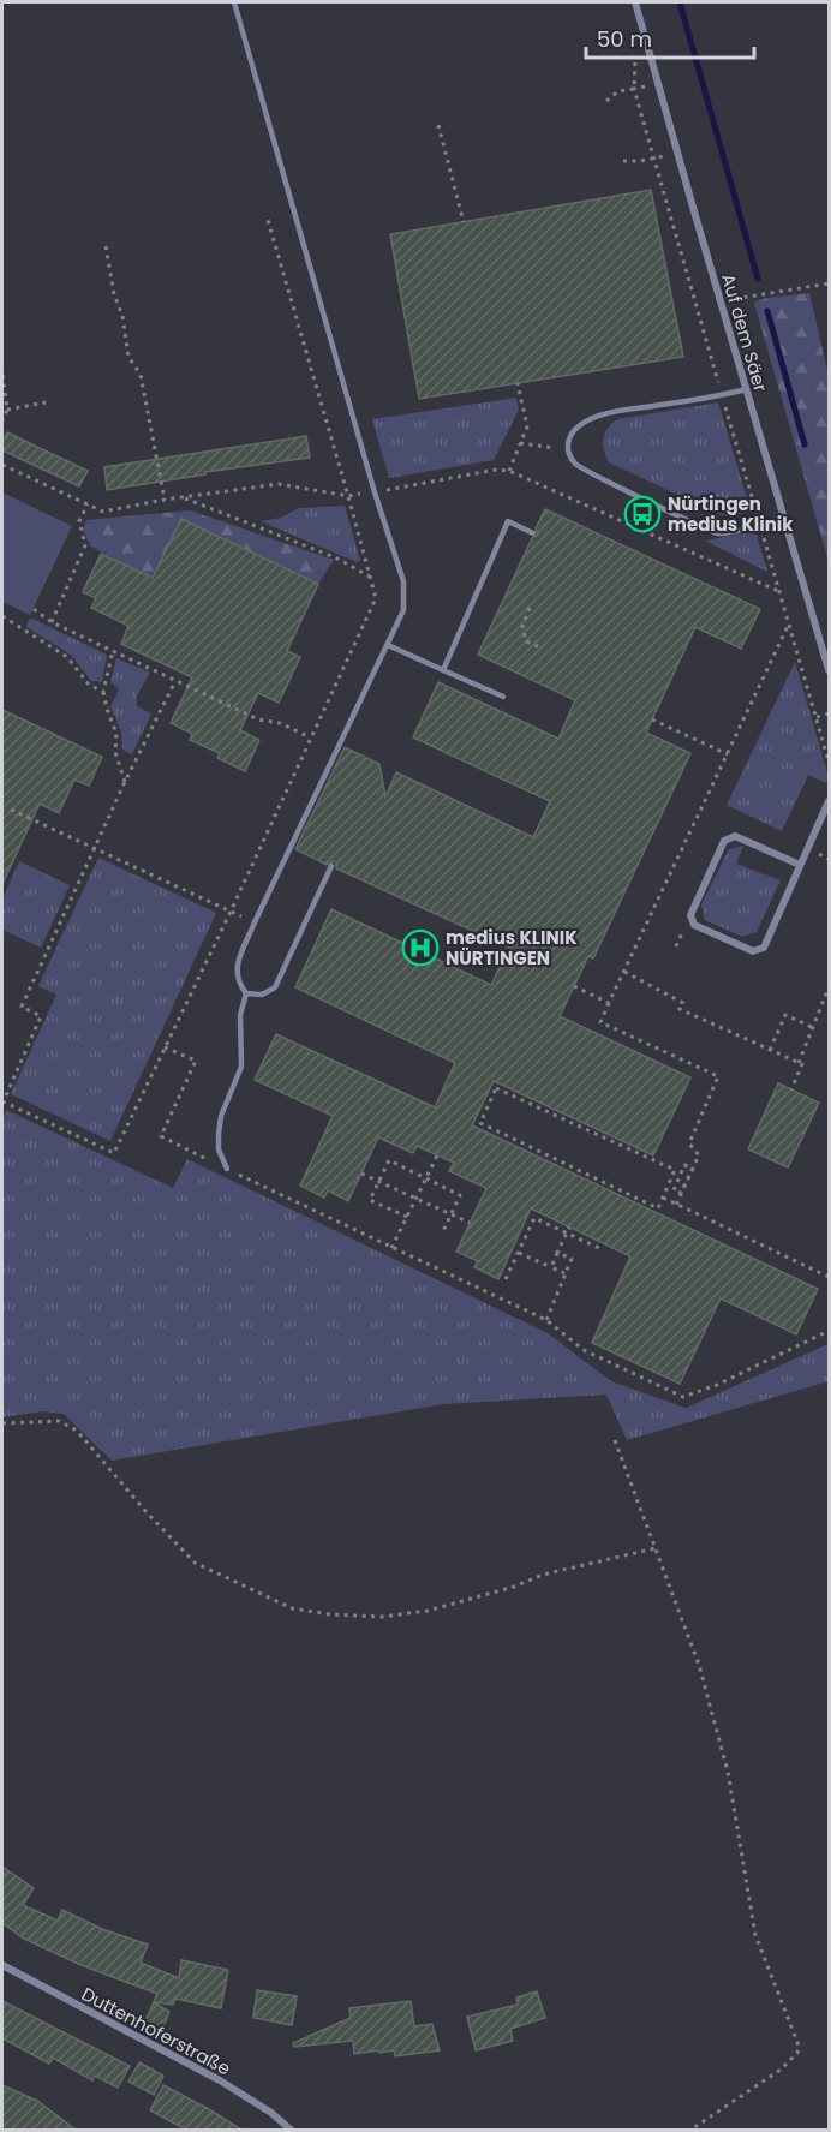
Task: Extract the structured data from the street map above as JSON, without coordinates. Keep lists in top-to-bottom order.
{
  "streets": {
    "street": ["Auf dem Säer", "Duttenhoferstraße"]
  },
  "places": {
    "bus stop": ["Nürtingen medius Klinik"],
    "hospital": ["medius KLINIK NÜRTINGEN"]
  },
  "scale_bar": "50 m"
}
